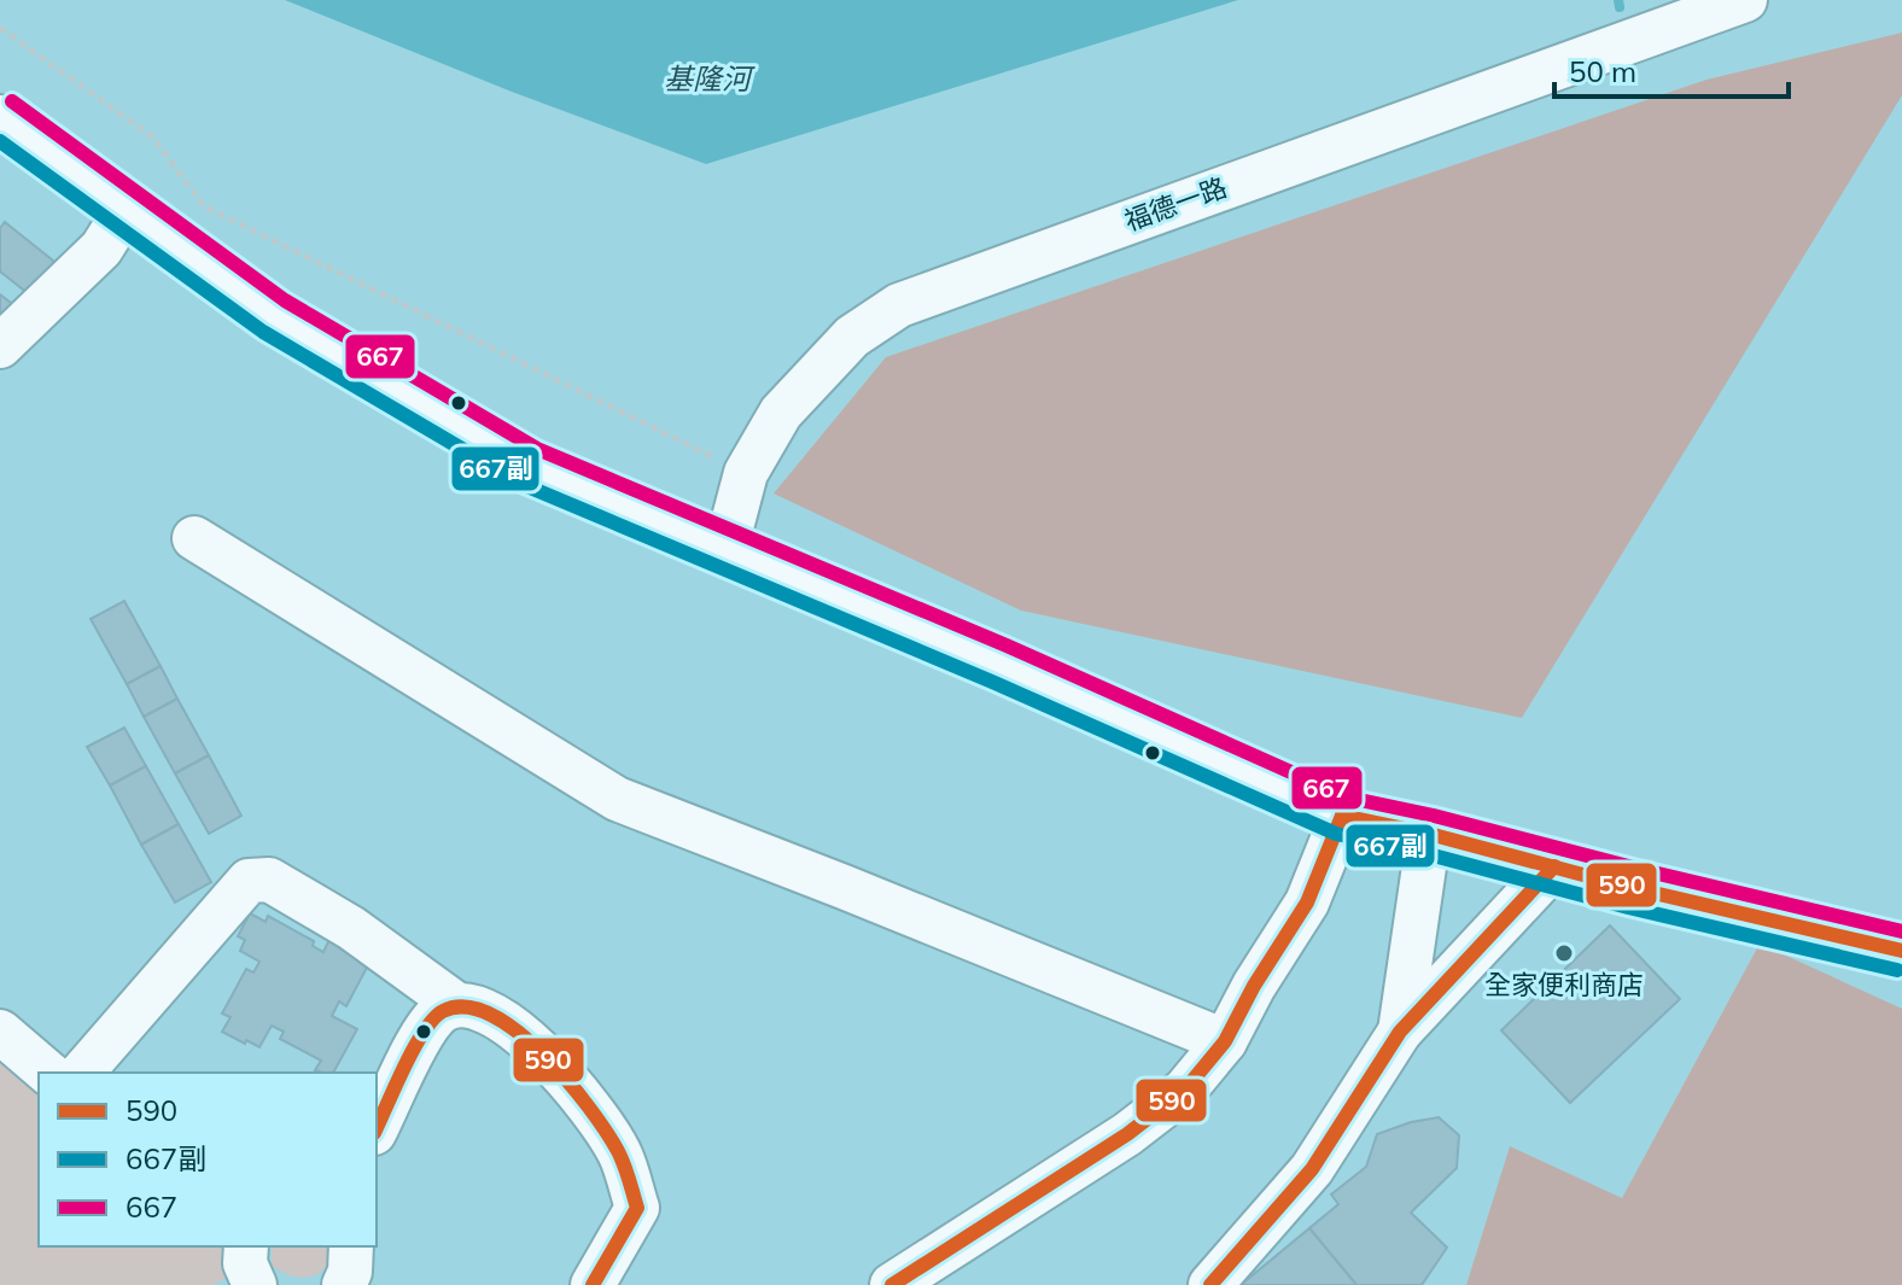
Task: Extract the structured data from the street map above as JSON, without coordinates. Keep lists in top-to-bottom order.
{
  "streets": {
    "street": ["福德一路"]
  },
  "water": ["基隆河"],
  "places": ["全家便利商店"],
  "lines": ["transit line 667", "transit line 667副", "transit line 590"],
  "legend": ["590", "667副", "667"],
  "scale_bar": "50 m"
}
